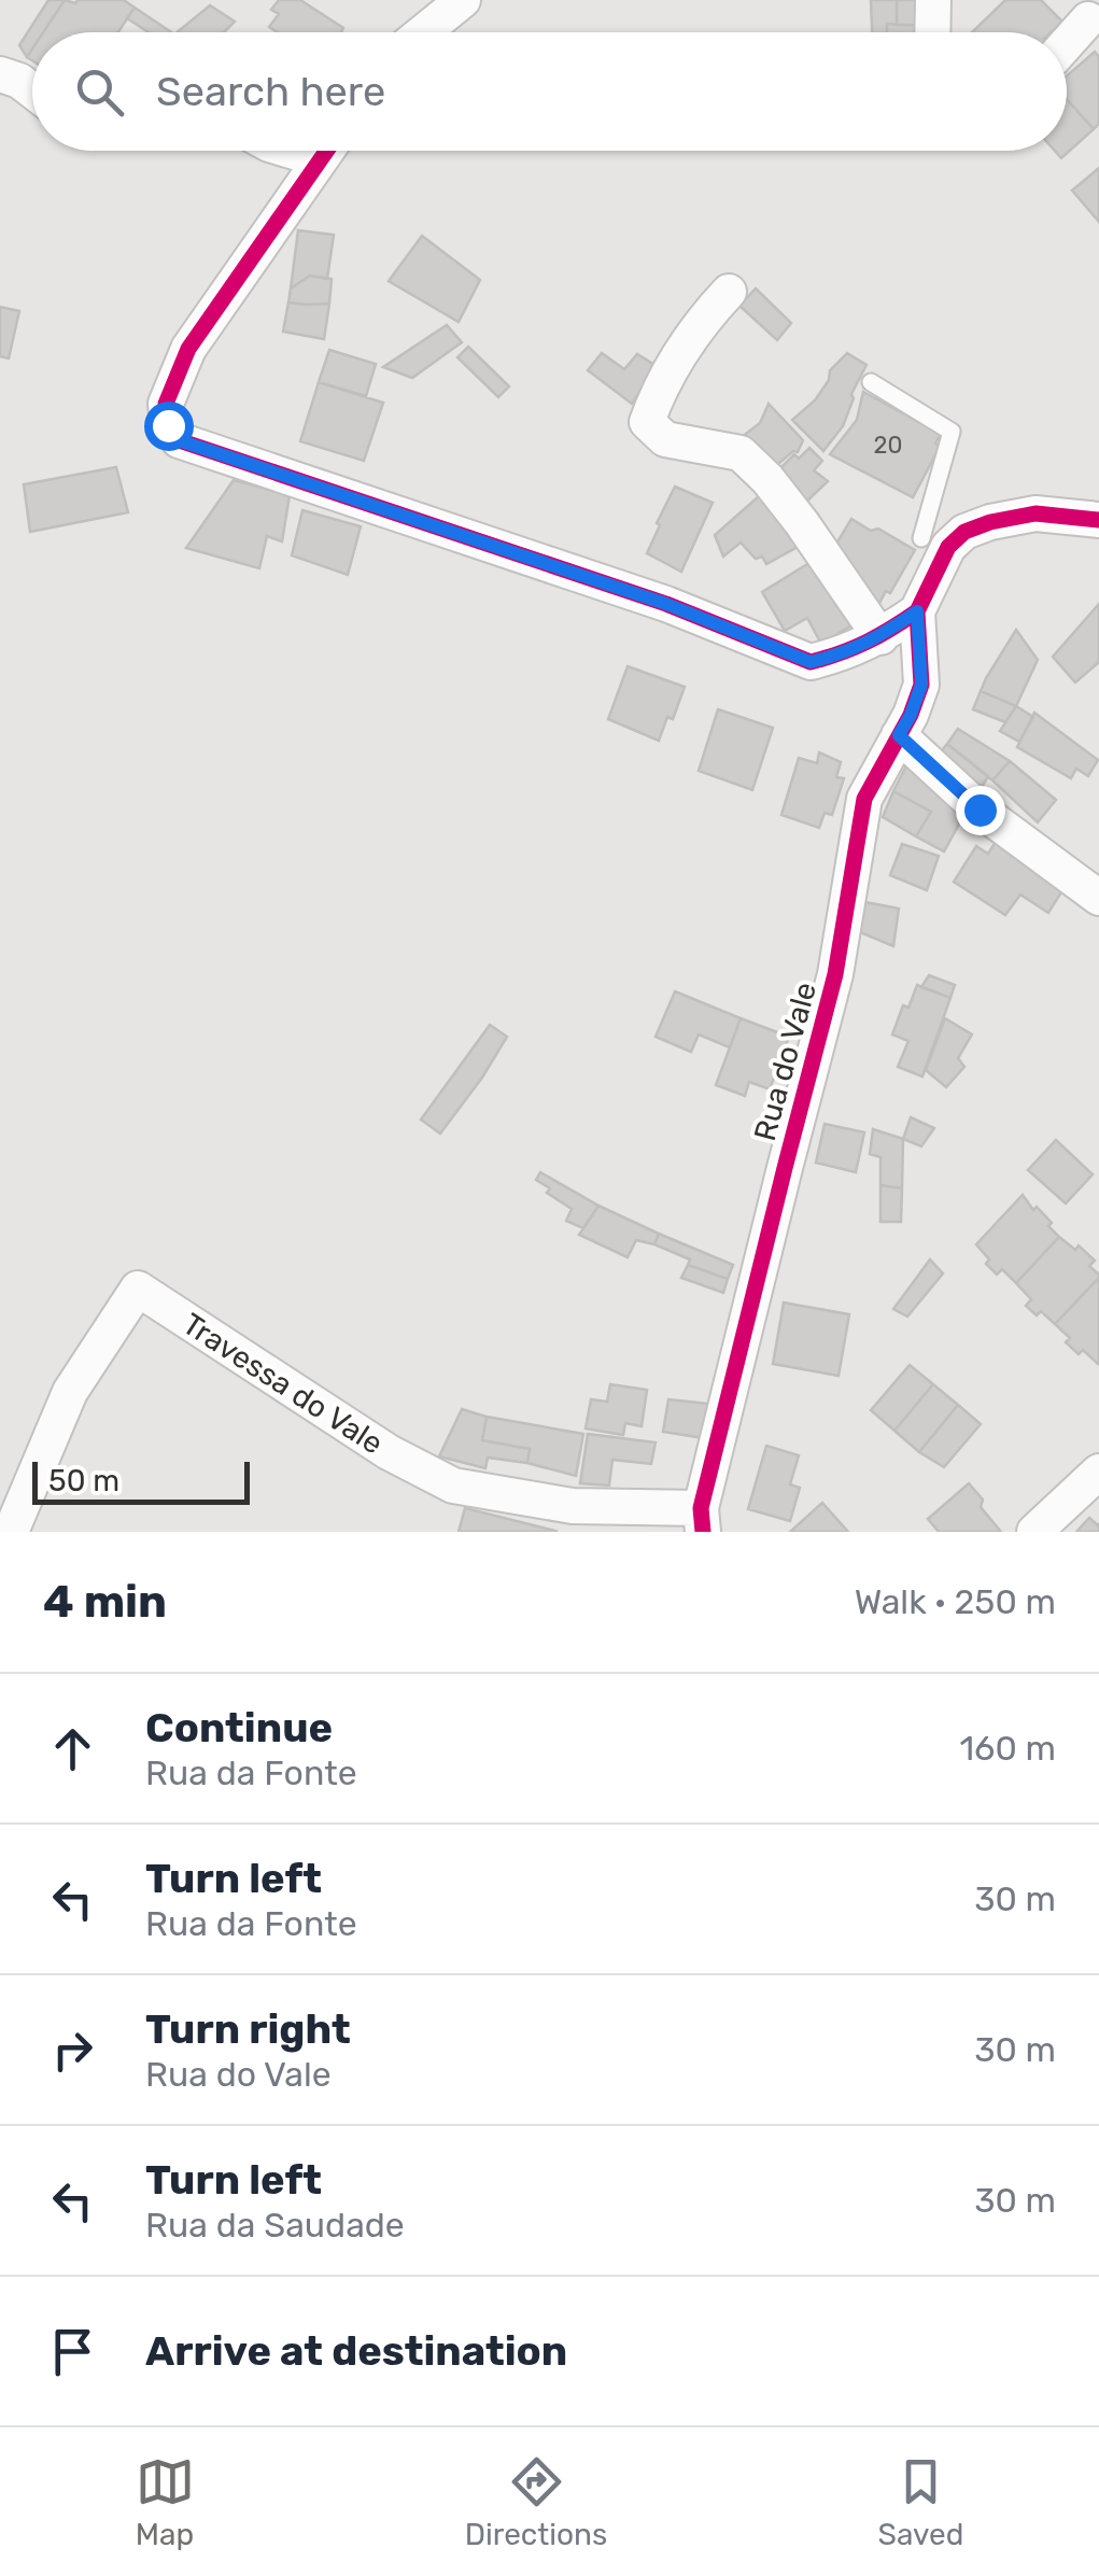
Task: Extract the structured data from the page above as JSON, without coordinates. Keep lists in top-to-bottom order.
{
  "streets": {
    "street": ["Rua do Vale", "Travessa do Vale"]
  },
  "crossings": [
    ["Rua do Vale", "Travessa do Vale"]
  ],
  "house_numbers": ["20"],
  "scale_bar": "50 m",
  "page": {
    "search": "Search here",
    "scale": "50 m",
    "heading": ["4 min", "Walk · 250 m"],
    "list": [
      ["Continue", "Rua da Fonte", "160 m"],
      ["Turn left", "Rua da Fonte", "30 m"],
      ["Turn right", "Rua do Vale", "30 m"],
      ["Turn left", "Rua da Saudade", "30 m"],
      "Arrive at destination"
    ],
    "nav": ["Map", "Directions", "Saved"]
  }
}
